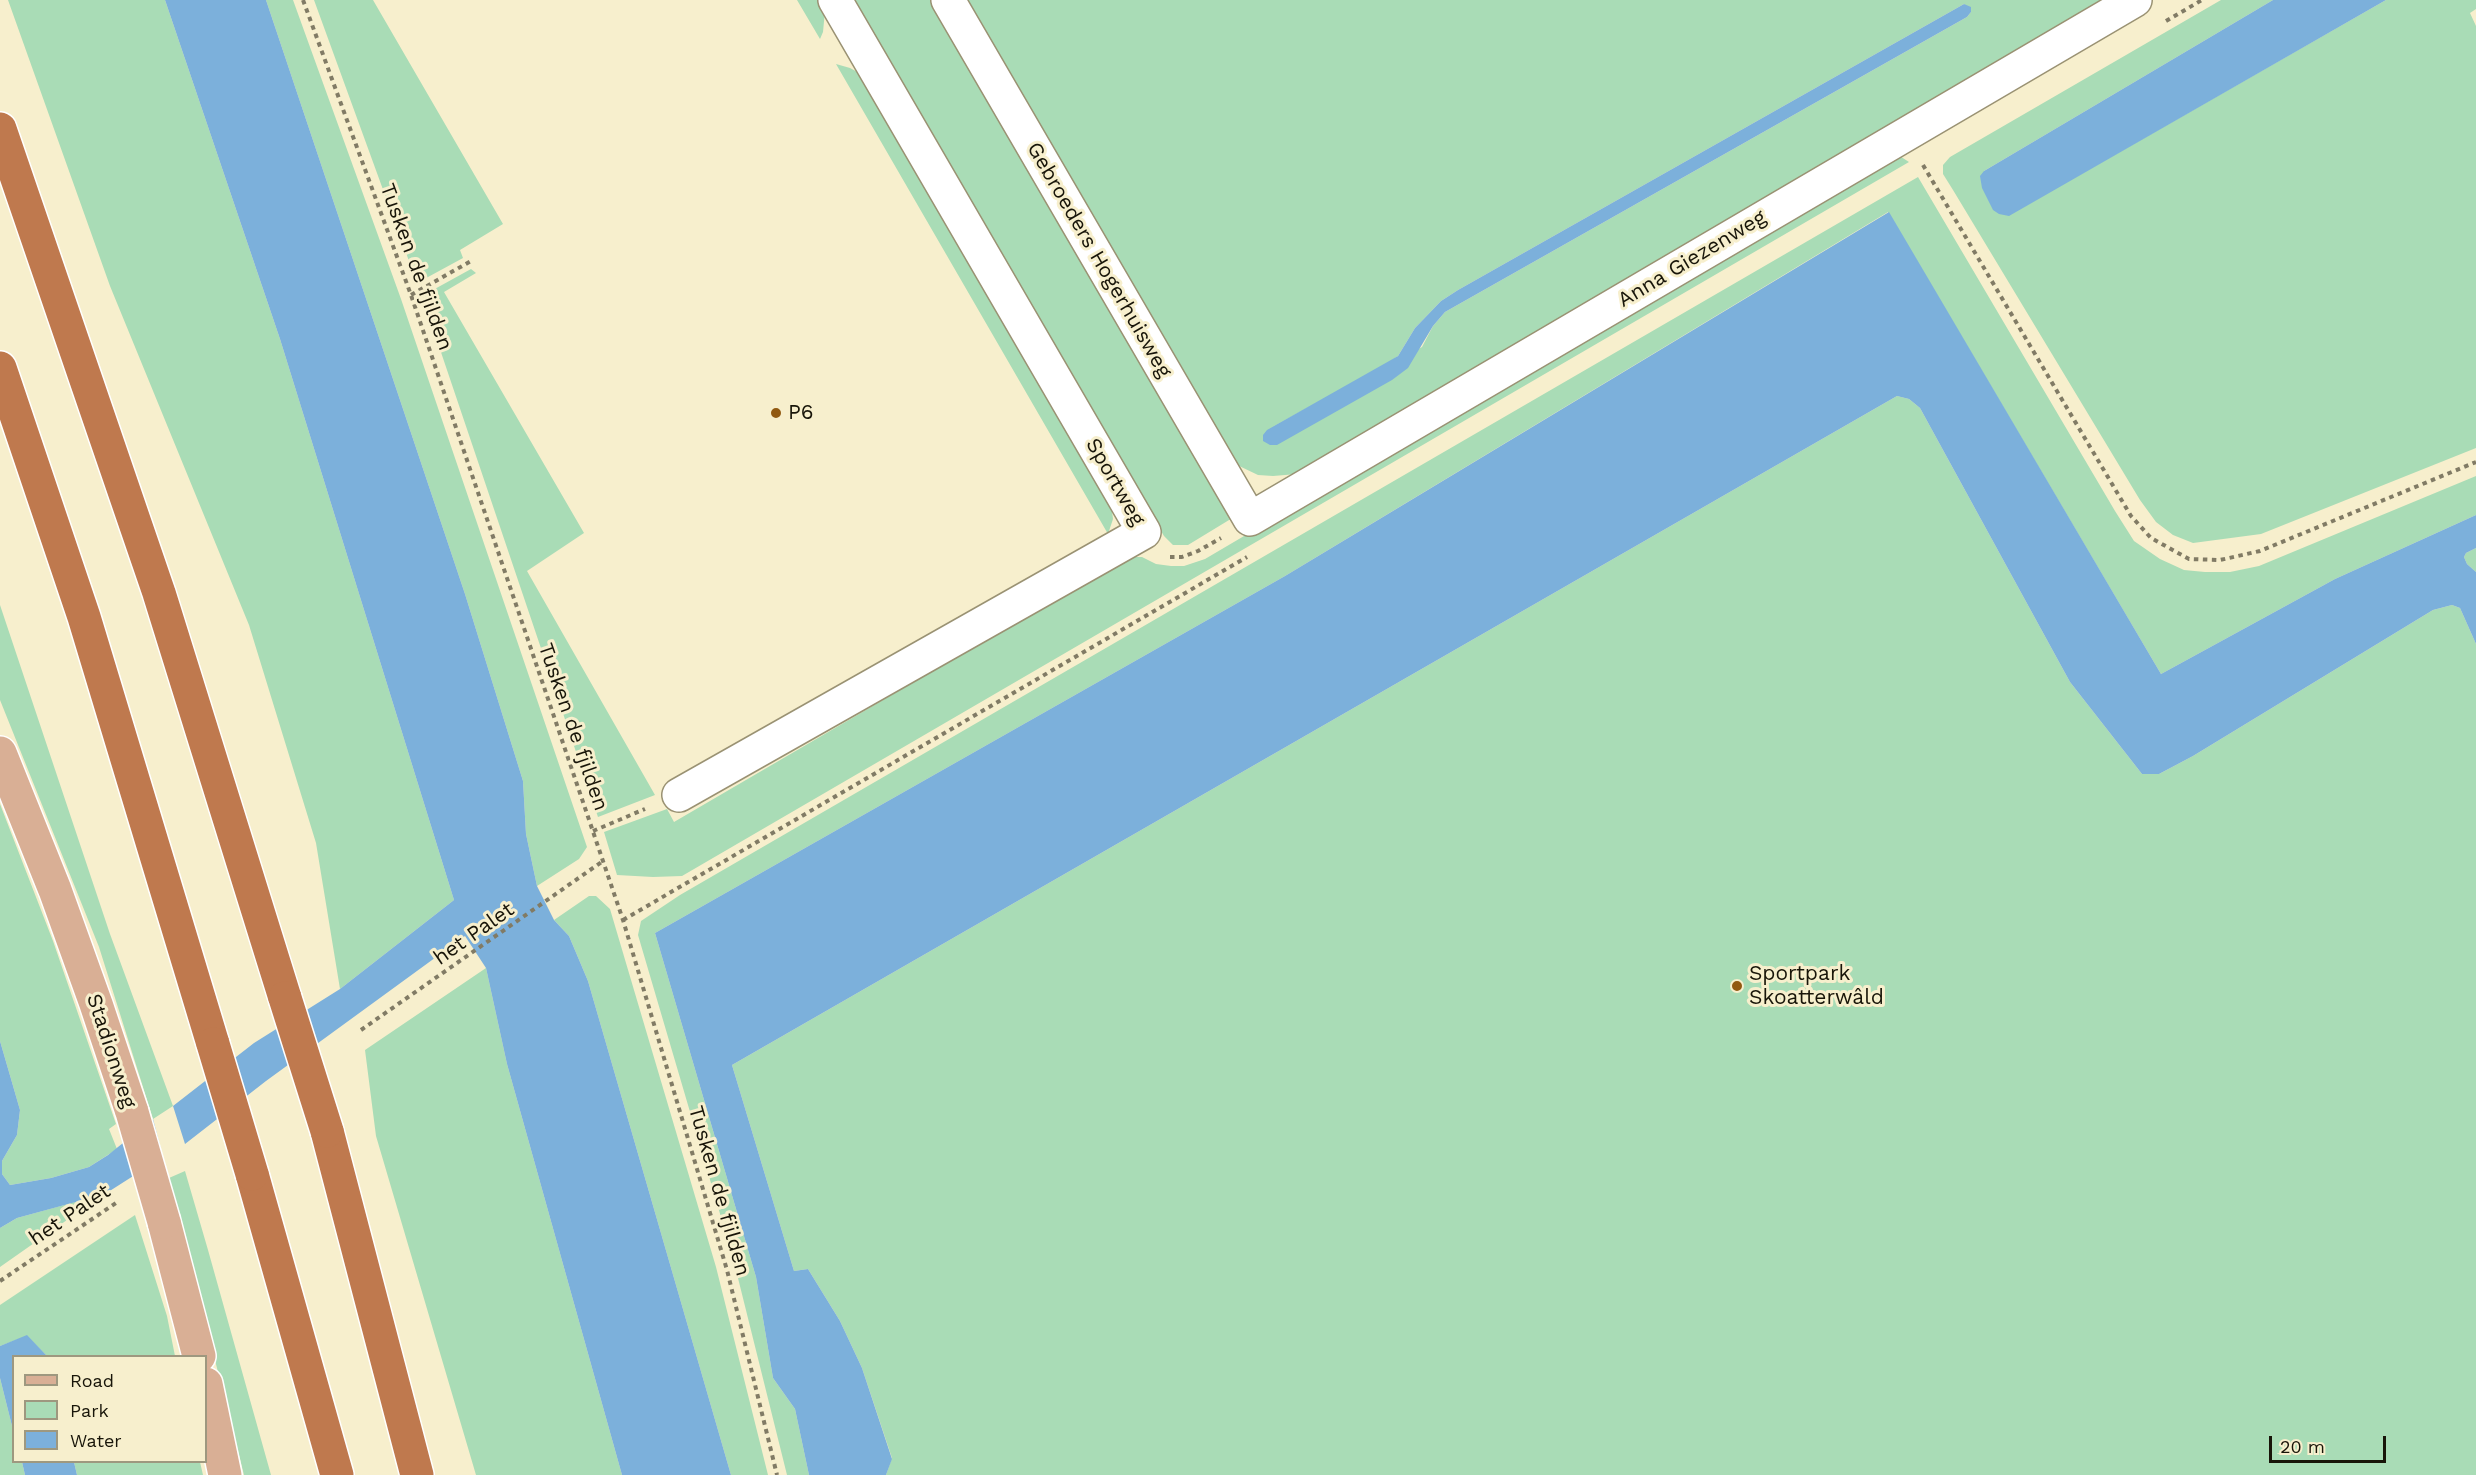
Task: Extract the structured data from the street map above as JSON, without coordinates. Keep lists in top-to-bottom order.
{
  "streets": {
    "main road": ["Stadionweg"],
    "street": ["Anna Giezenweg", "Gebroeders Hogerhuisweg", "Sportweg"],
    "path": ["Tusken de fjilden", "het Palet"]
  },
  "crossings": [
    ["Anna Giezenweg", "Gebroeders Hogerhuisweg"],
    ["Tusken de fjilden", "het Palet"]
  ],
  "places": ["P6", "Sportpark Skoatterwâld"],
  "legend": ["Road", "Park", "Water"],
  "scale_bar": "20 m"
}
